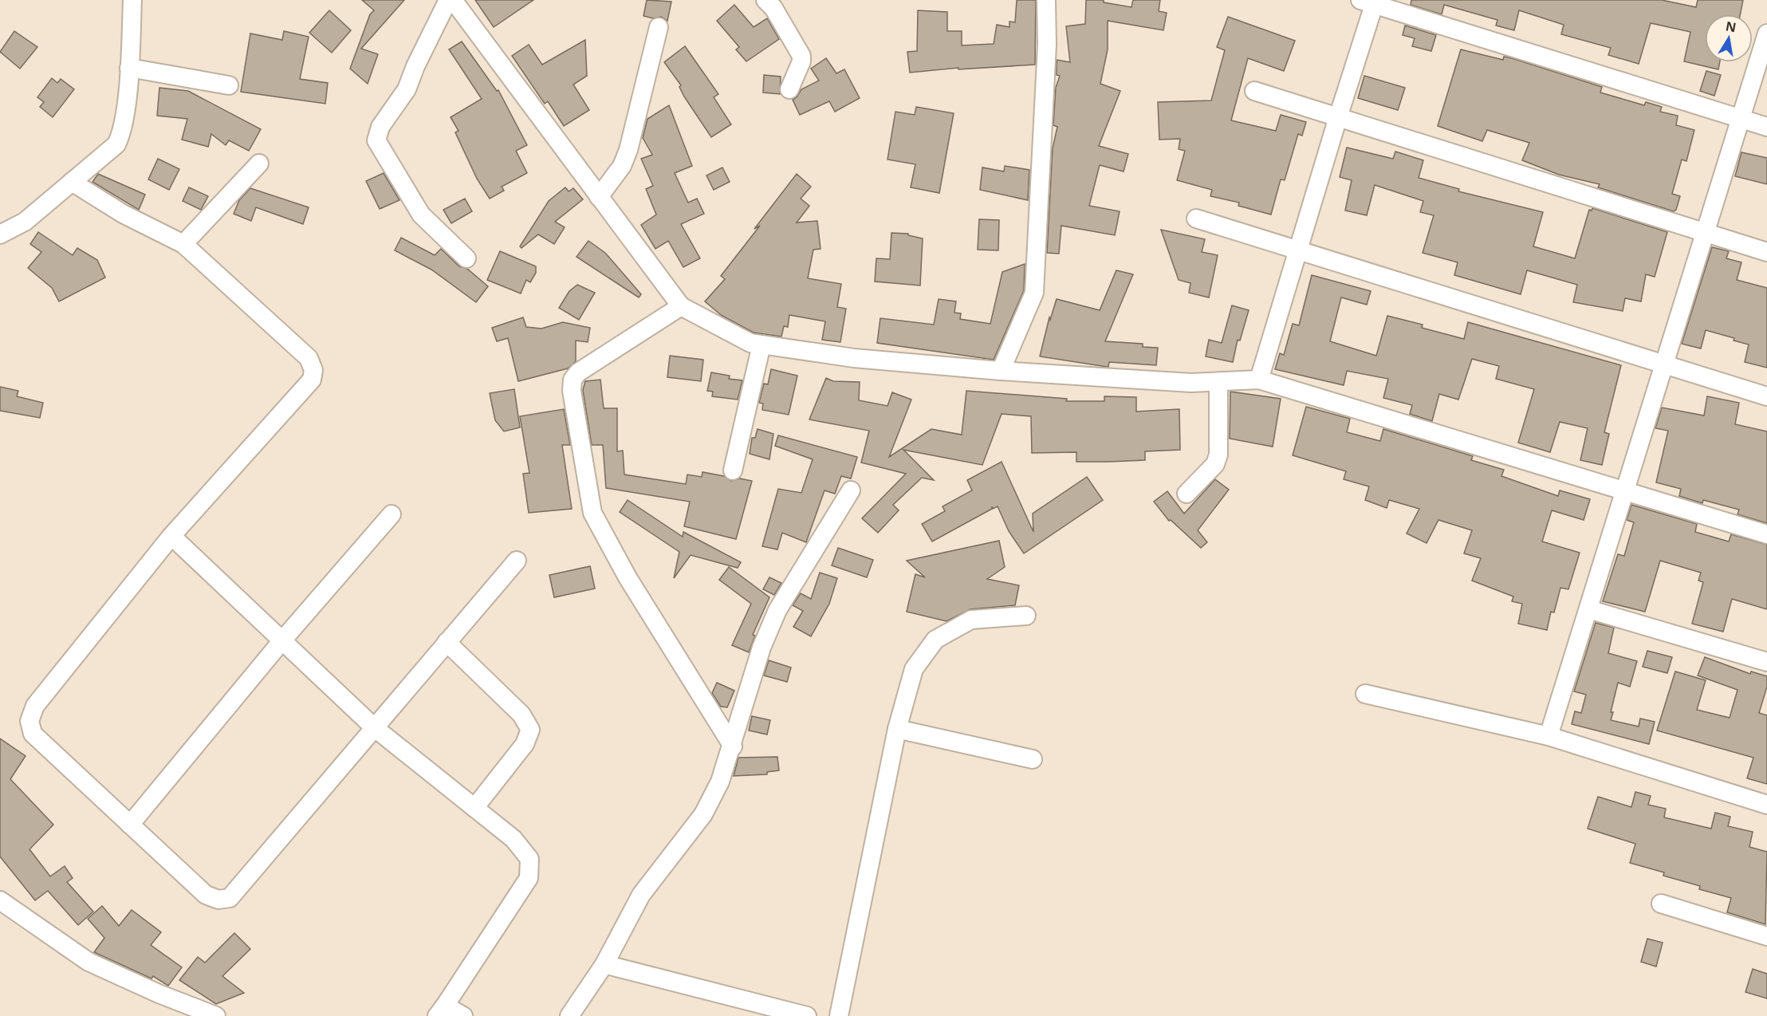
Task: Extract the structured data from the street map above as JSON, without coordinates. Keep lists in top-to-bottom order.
{
  "north": "top"
}
